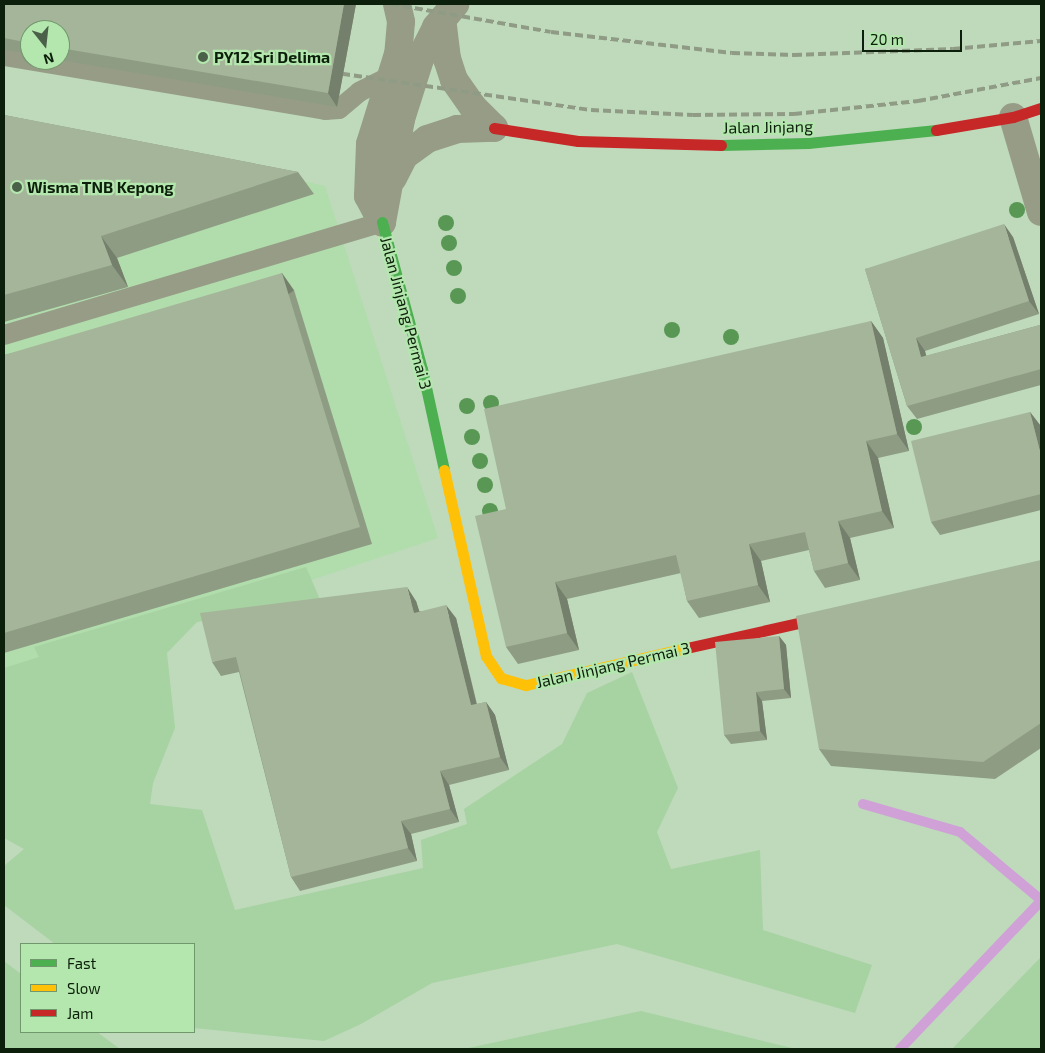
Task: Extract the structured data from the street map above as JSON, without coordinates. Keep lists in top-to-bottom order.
{
  "streets": {
    "street": ["Jalan Jinjang", "Jalan Jinjang Permai 3"]
  },
  "places": ["PY12 Sri Delima", "Wisma TNB Kepong"],
  "legend": ["Fast", "Slow", "Jam"],
  "scale_bar": "20 m",
  "north": "bottom"
}
